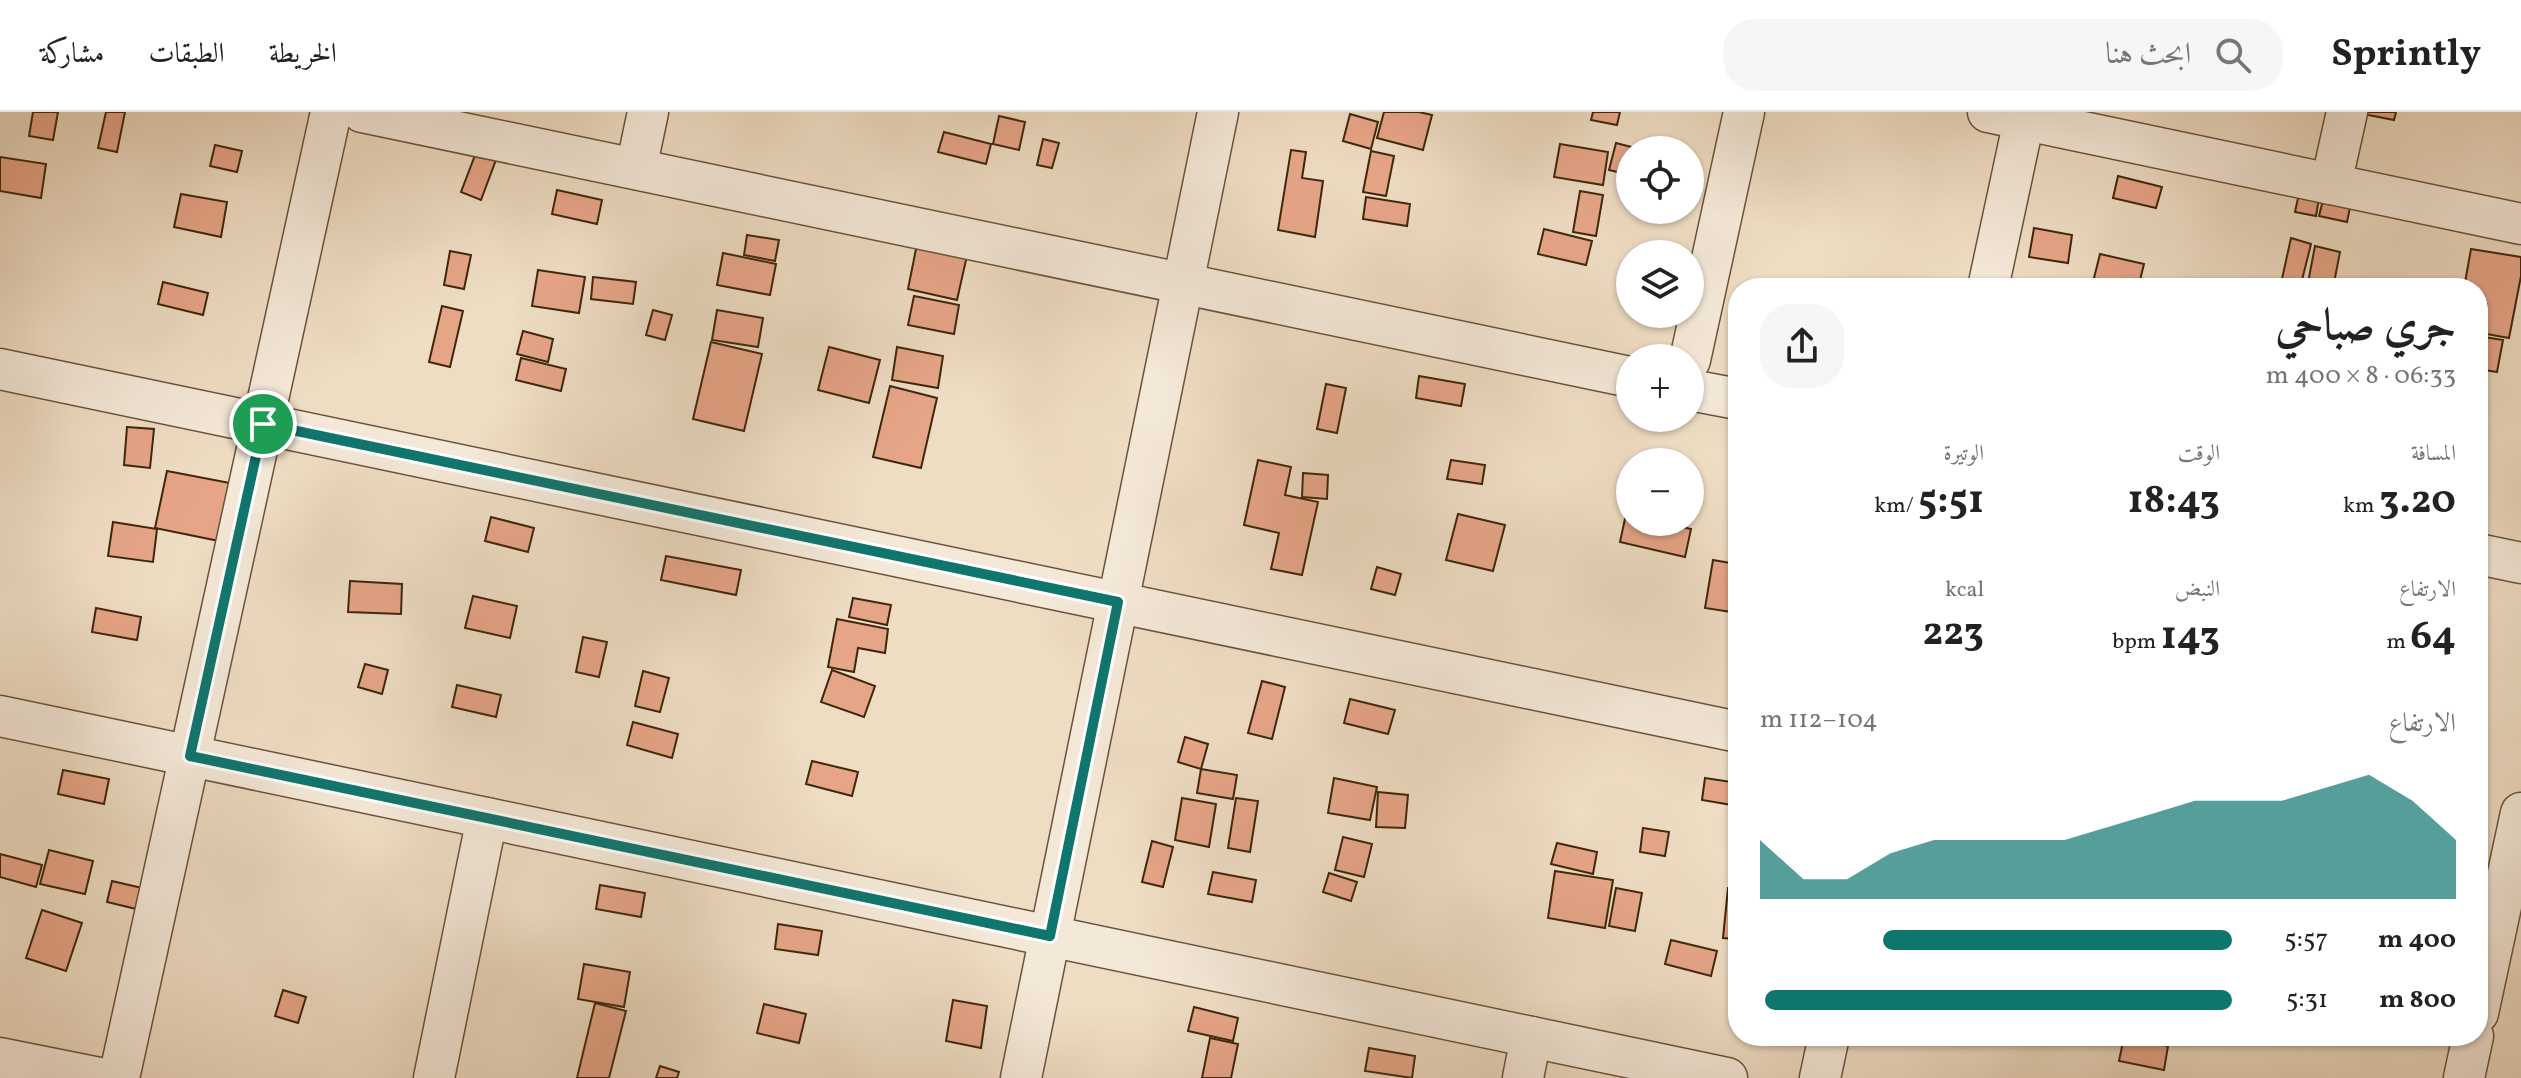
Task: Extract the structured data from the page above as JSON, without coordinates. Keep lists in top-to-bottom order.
{
  "page": {
    "header": "Sprintly",
    "search": "ابحث هنا",
    "nav": ["الخريطة", "الطبقات", "مشاركة"],
    "map_buttons": ["+", "−"],
    "heading": ["جري صباحي", "06:33 · 8 × 400 m"],
    "stats": [
      ["المسافة", "3.20 km"],
      ["الوقت", "18:43"],
      ["الوتيرة", "5:51 /km"],
      ["الارتفاع", "64 m"],
      ["النبض", "143 bpm"],
      ["kcal", "223"]
    ],
    "chart": ["الارتفاع", "104–112 m"],
    "list": [
      {
        "name": "400 m",
        "note": "5:57"
      },
      {
        "name": "800 m",
        "note": "5:31"
      }
    ]
  }
}
